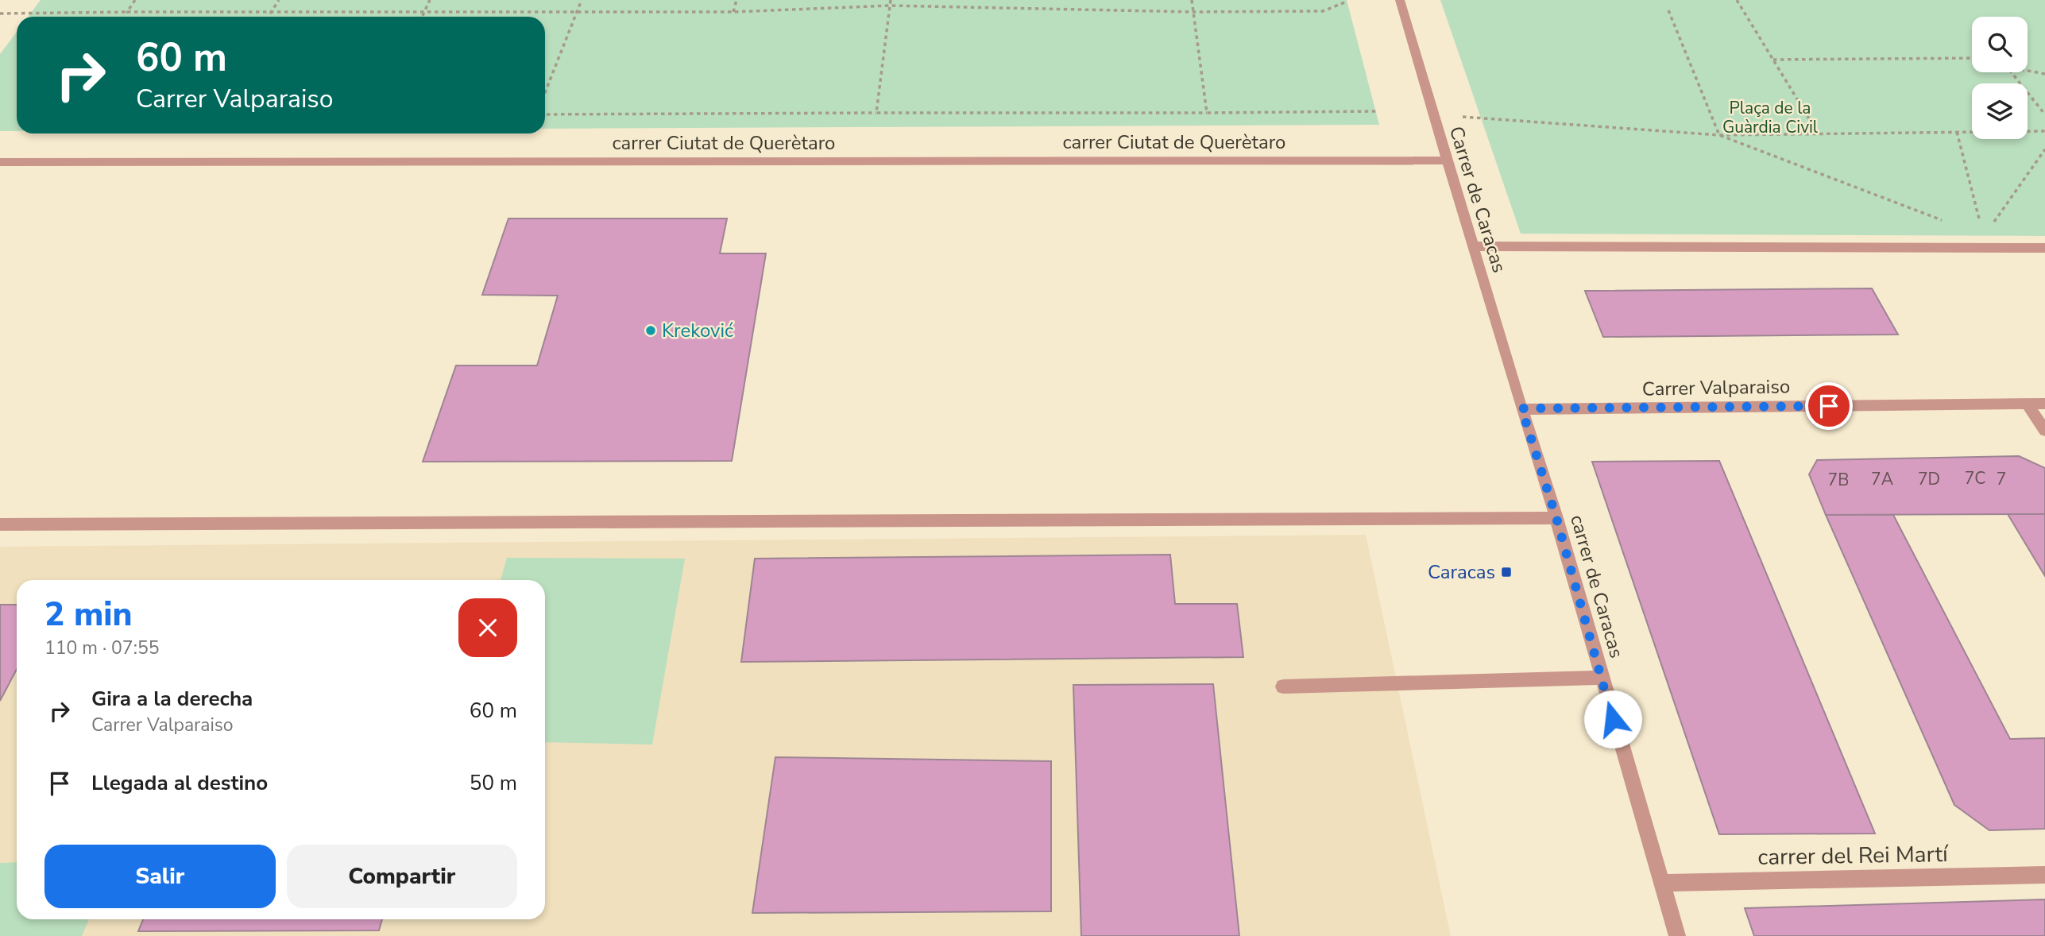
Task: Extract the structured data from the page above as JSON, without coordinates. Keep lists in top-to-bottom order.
{
  "streets": {
    "street": [
      "carrer Ciutat de Querètaro",
      "Carrer de Caracas",
      "Carrer Valparaiso",
      "carrer de Caracas",
      "carrer del Rei Martí"
    ]
  },
  "crossings": [
    ["carrer Ciutat de Querètaro", "Carrer de Caracas"],
    ["Carrer de Caracas", "Carrer Valparaiso"],
    ["Carrer de Caracas", "carrer de Caracas"],
    ["Carrer Valparaiso", "carrer de Caracas"],
    ["carrer de Caracas", "carrer del Rei Martí"]
  ],
  "parks": ["Plaça de la Guàrdia Civil"],
  "places": {
    "other": ["Kreković"],
    "transit": ["Caracas"]
  },
  "house_numbers": [
    "7C",
    "7A",
    "7D",
    "7",
    "7B"
  ],
  "page": {
    "turn": ["60 m", "Carrer Valparaiso"],
    "heading": ["2 min", "110 m · 07:55"],
    "list": [
      {
        "name": "Gira a la derecha",
        "note": "Carrer Valparaiso",
        "value": "60 m"
      },
      {
        "name": "Llegada al destino",
        "value": "50 m"
      }
    ],
    "buttons": ["Salir", "Compartir"]
  }
}
